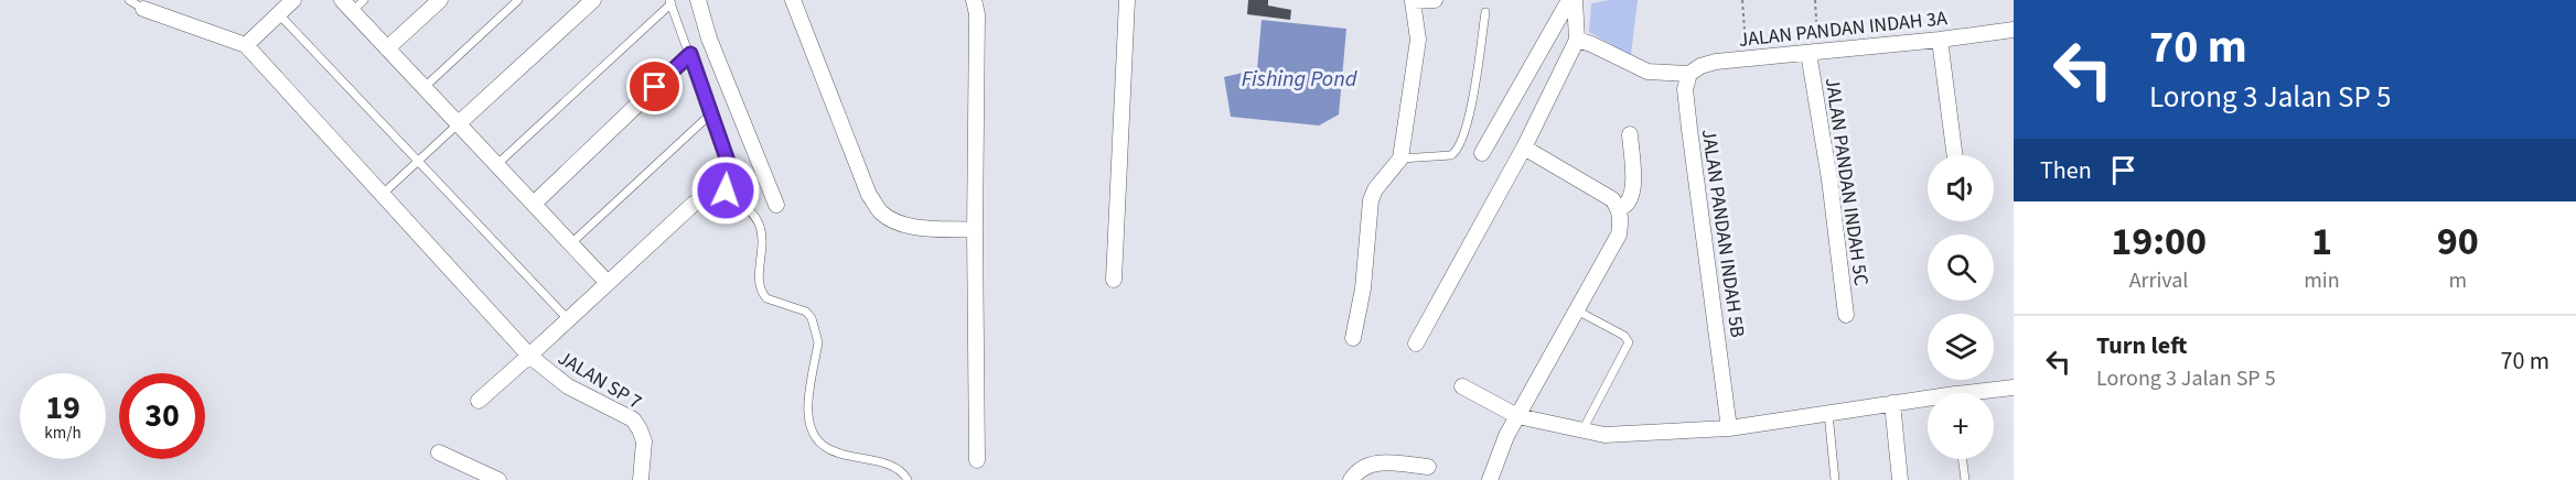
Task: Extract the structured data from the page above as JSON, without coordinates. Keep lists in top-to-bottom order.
{
  "streets": {
    "street": [
      "JALAN PANDAN INDAH 3A",
      "JALAN PANDAN INDAH 5C",
      "JALAN PANDAN INDAH 5B",
      "JALAN SP 7"
    ]
  },
  "crossings": [
    ["JALAN PANDAN INDAH 3A", "JALAN PANDAN INDAH 5C"],
    ["JALAN PANDAN INDAH 3A", "JALAN PANDAN INDAH 5B"]
  ],
  "water": ["Fishing Pond"],
  "page": {
    "turn": ["70 m", "Lorong 3 Jalan SP 5"],
    "then": "Then",
    "map_buttons": "+",
    "eta": [
      "19:00",
      "Arrival",
      "1",
      "min",
      "90",
      "m"
    ],
    "list": [
      {
        "name": "Turn left",
        "note": "Lorong 3 Jalan SP 5",
        "value": "70 m"
      }
    ],
    "speed": "19 km/h",
    "limit": "30"
  }
}
